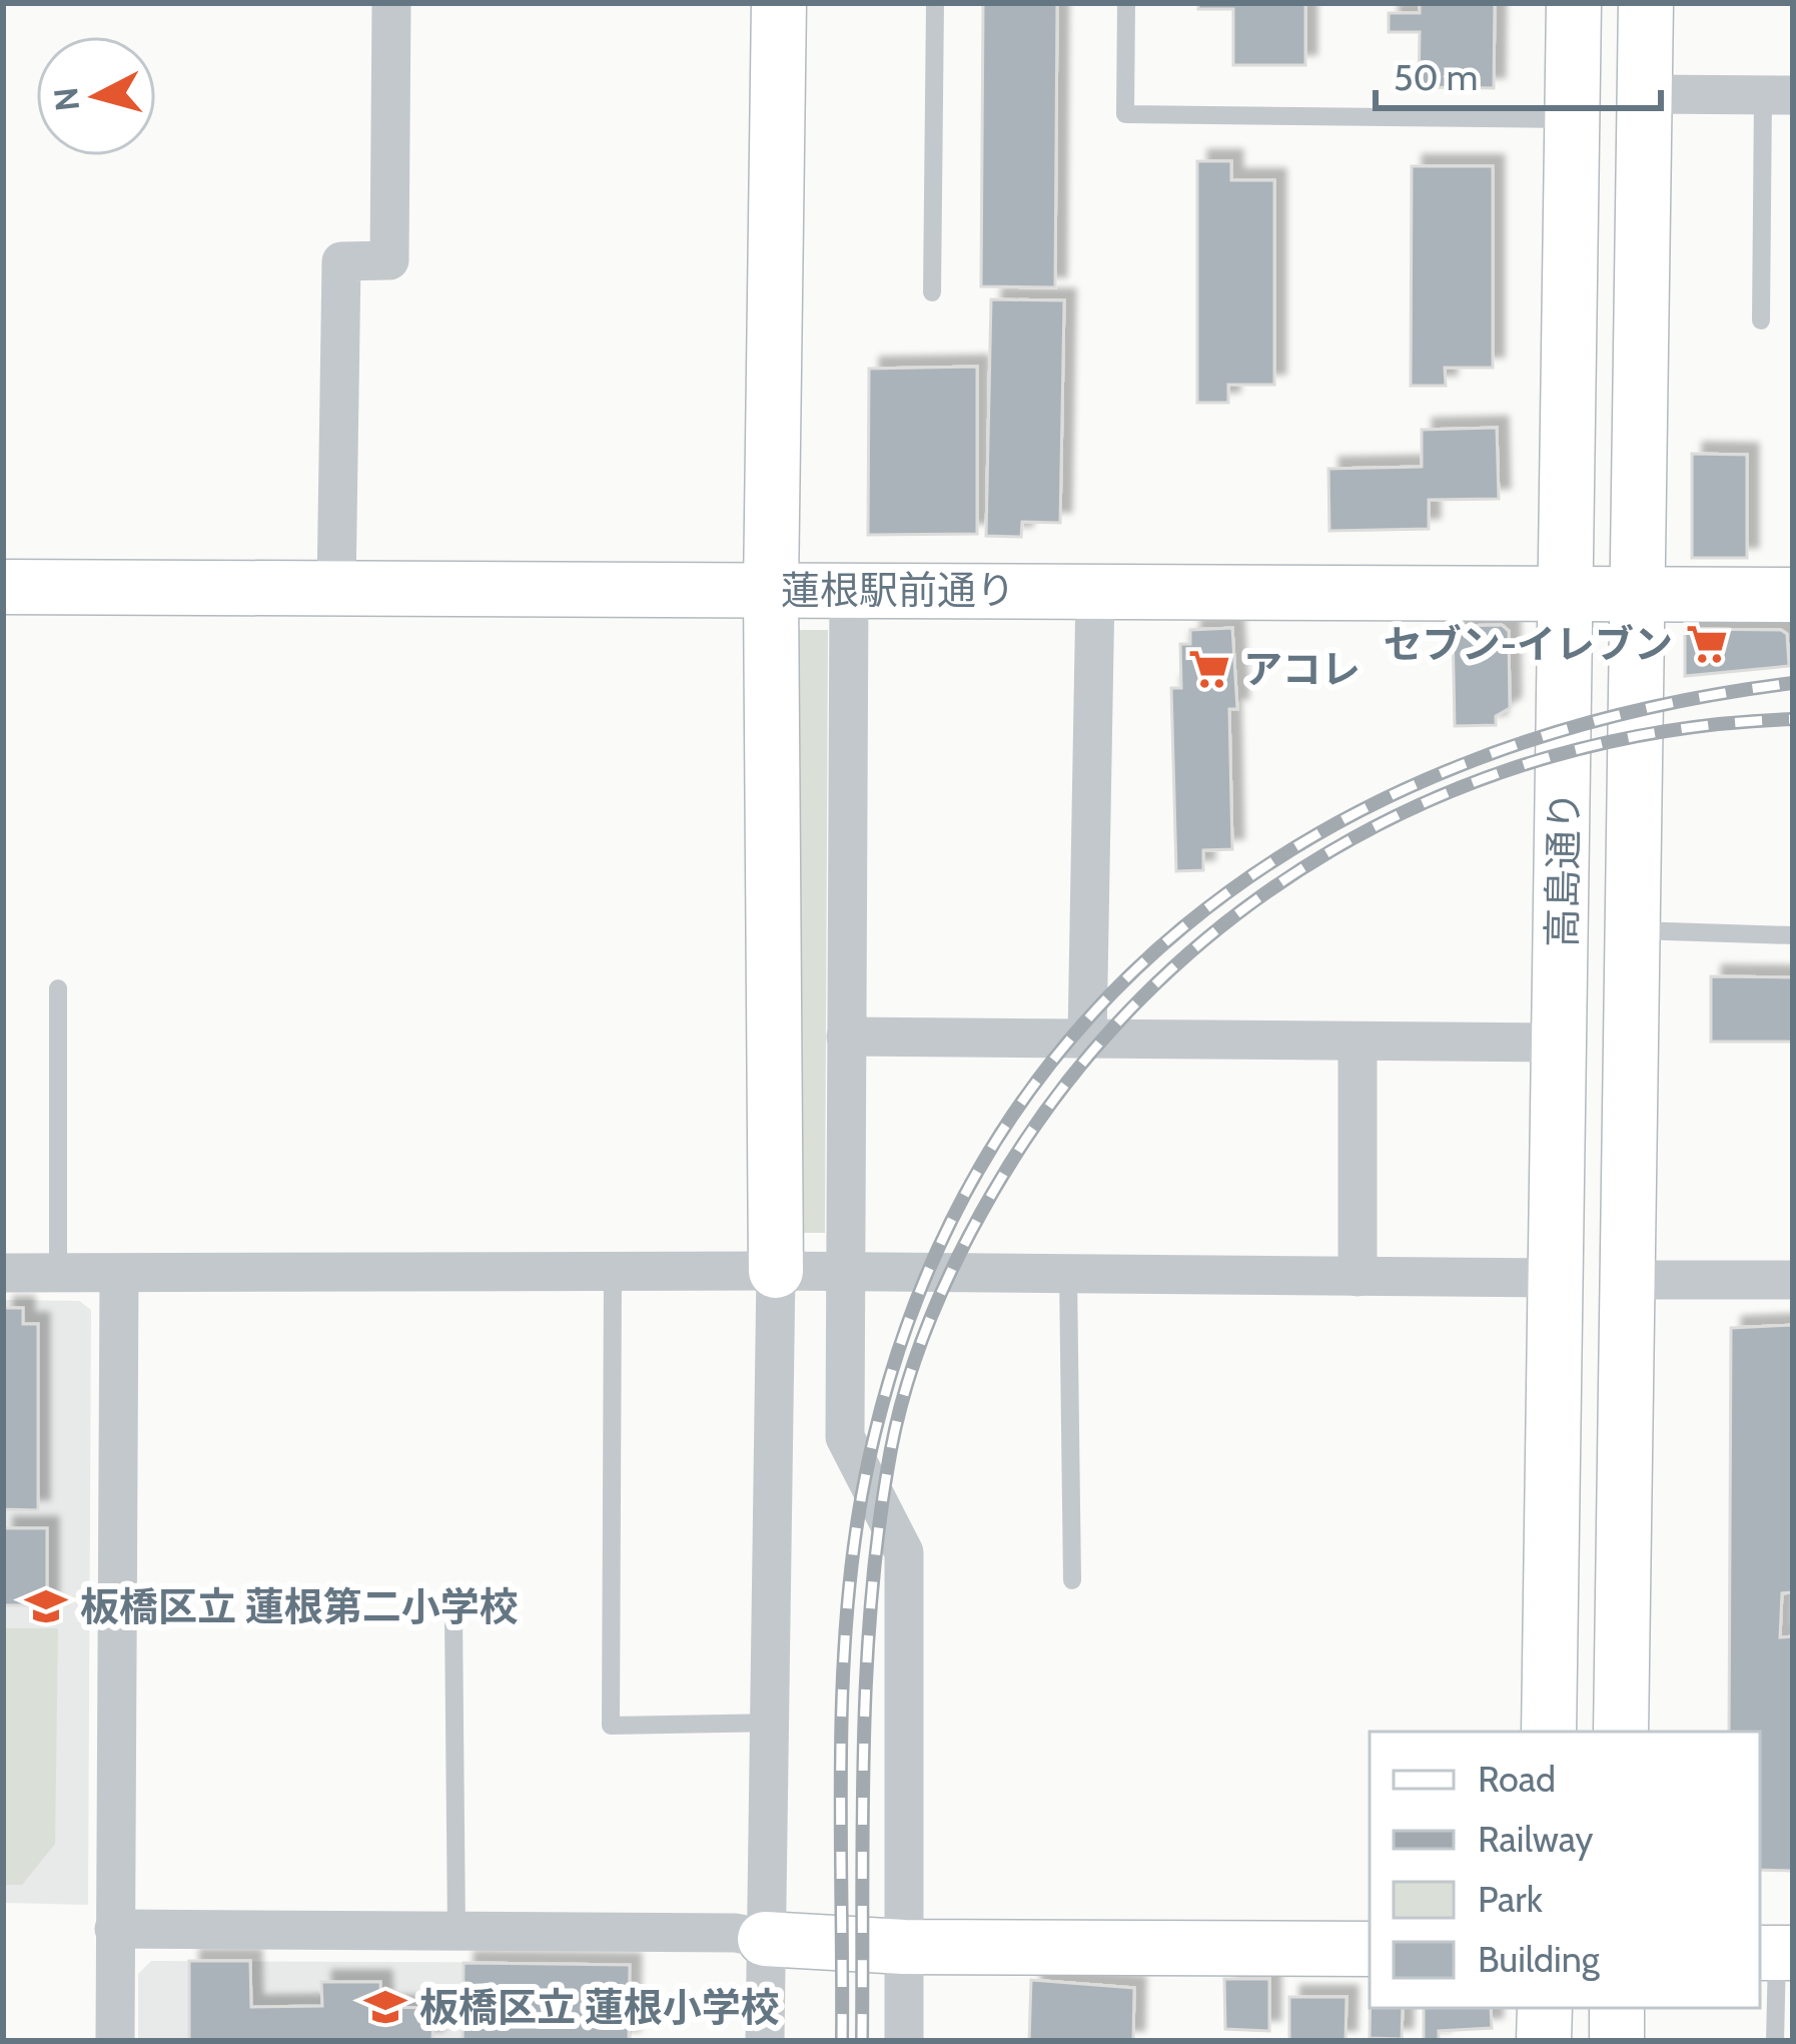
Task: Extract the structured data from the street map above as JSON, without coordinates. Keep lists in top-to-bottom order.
{
  "streets": {
    "street": ["蓮根駅前通り", "高島通り"]
  },
  "crossings": [
    ["蓮根駅前通り", "高島通り"]
  ],
  "places": {
    "supermarket": ["セブン-イレブン", "アコレ"],
    "school or university": ["板橋区立 蓮根第二小学校", "板橋区立 蓮根小学校"]
  },
  "legend": [
    "Road",
    "Railway",
    "Park",
    "Building"
  ],
  "scale_bar": "50 m",
  "north": "left"
}
